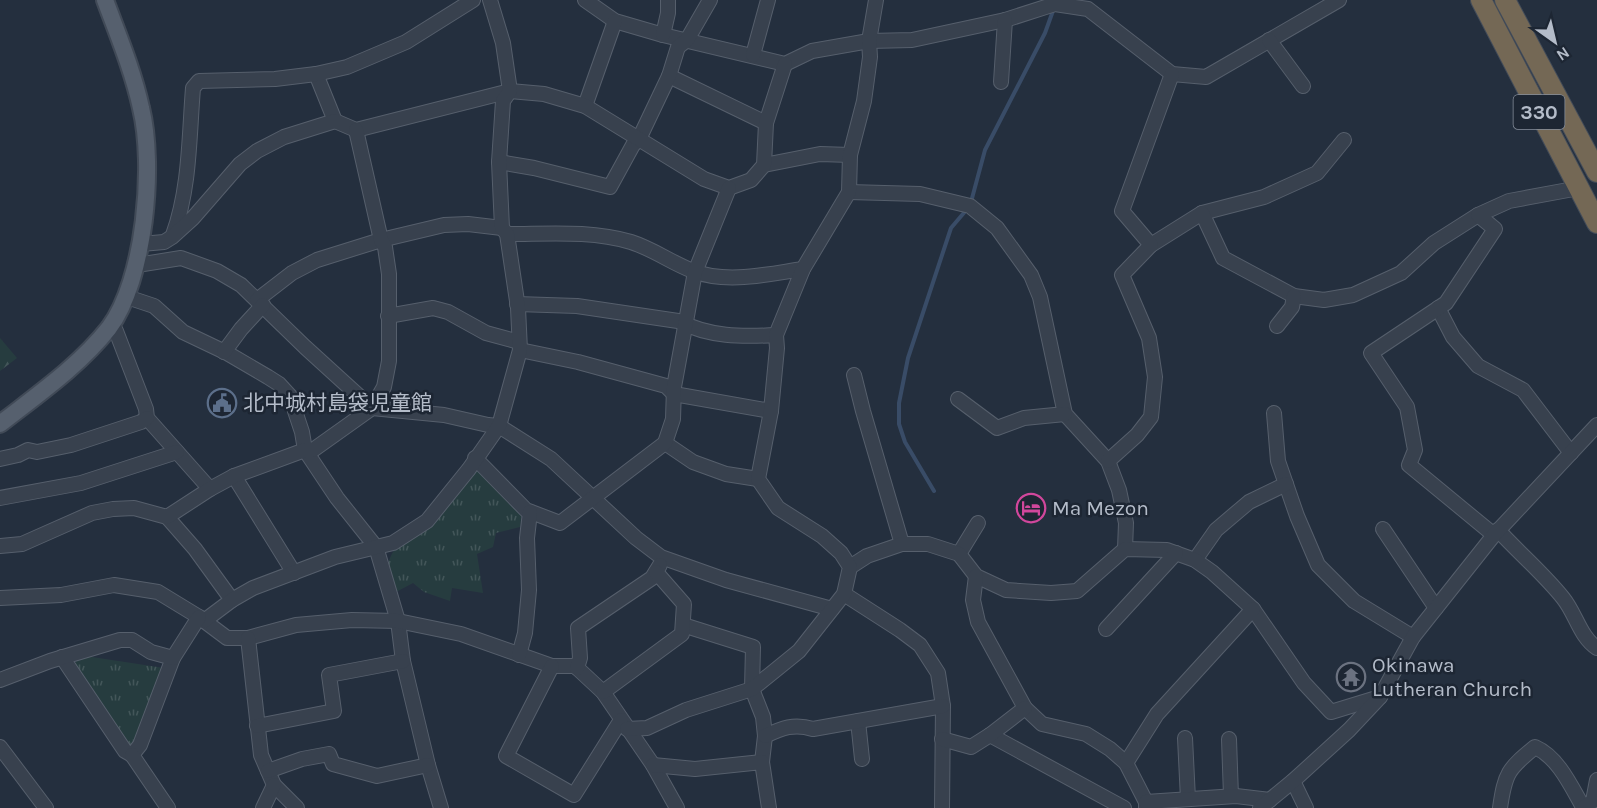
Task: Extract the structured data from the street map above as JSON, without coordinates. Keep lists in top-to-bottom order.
{
  "streets": {
    "highway": ["330"]
  },
  "places": {
    "public building": ["北中城村島袋児童館"],
    "hotel": ["Ma Mezon"],
    "temple": ["Okinawa Lutheran Church"]
  },
  "north": "bottom right"
}
